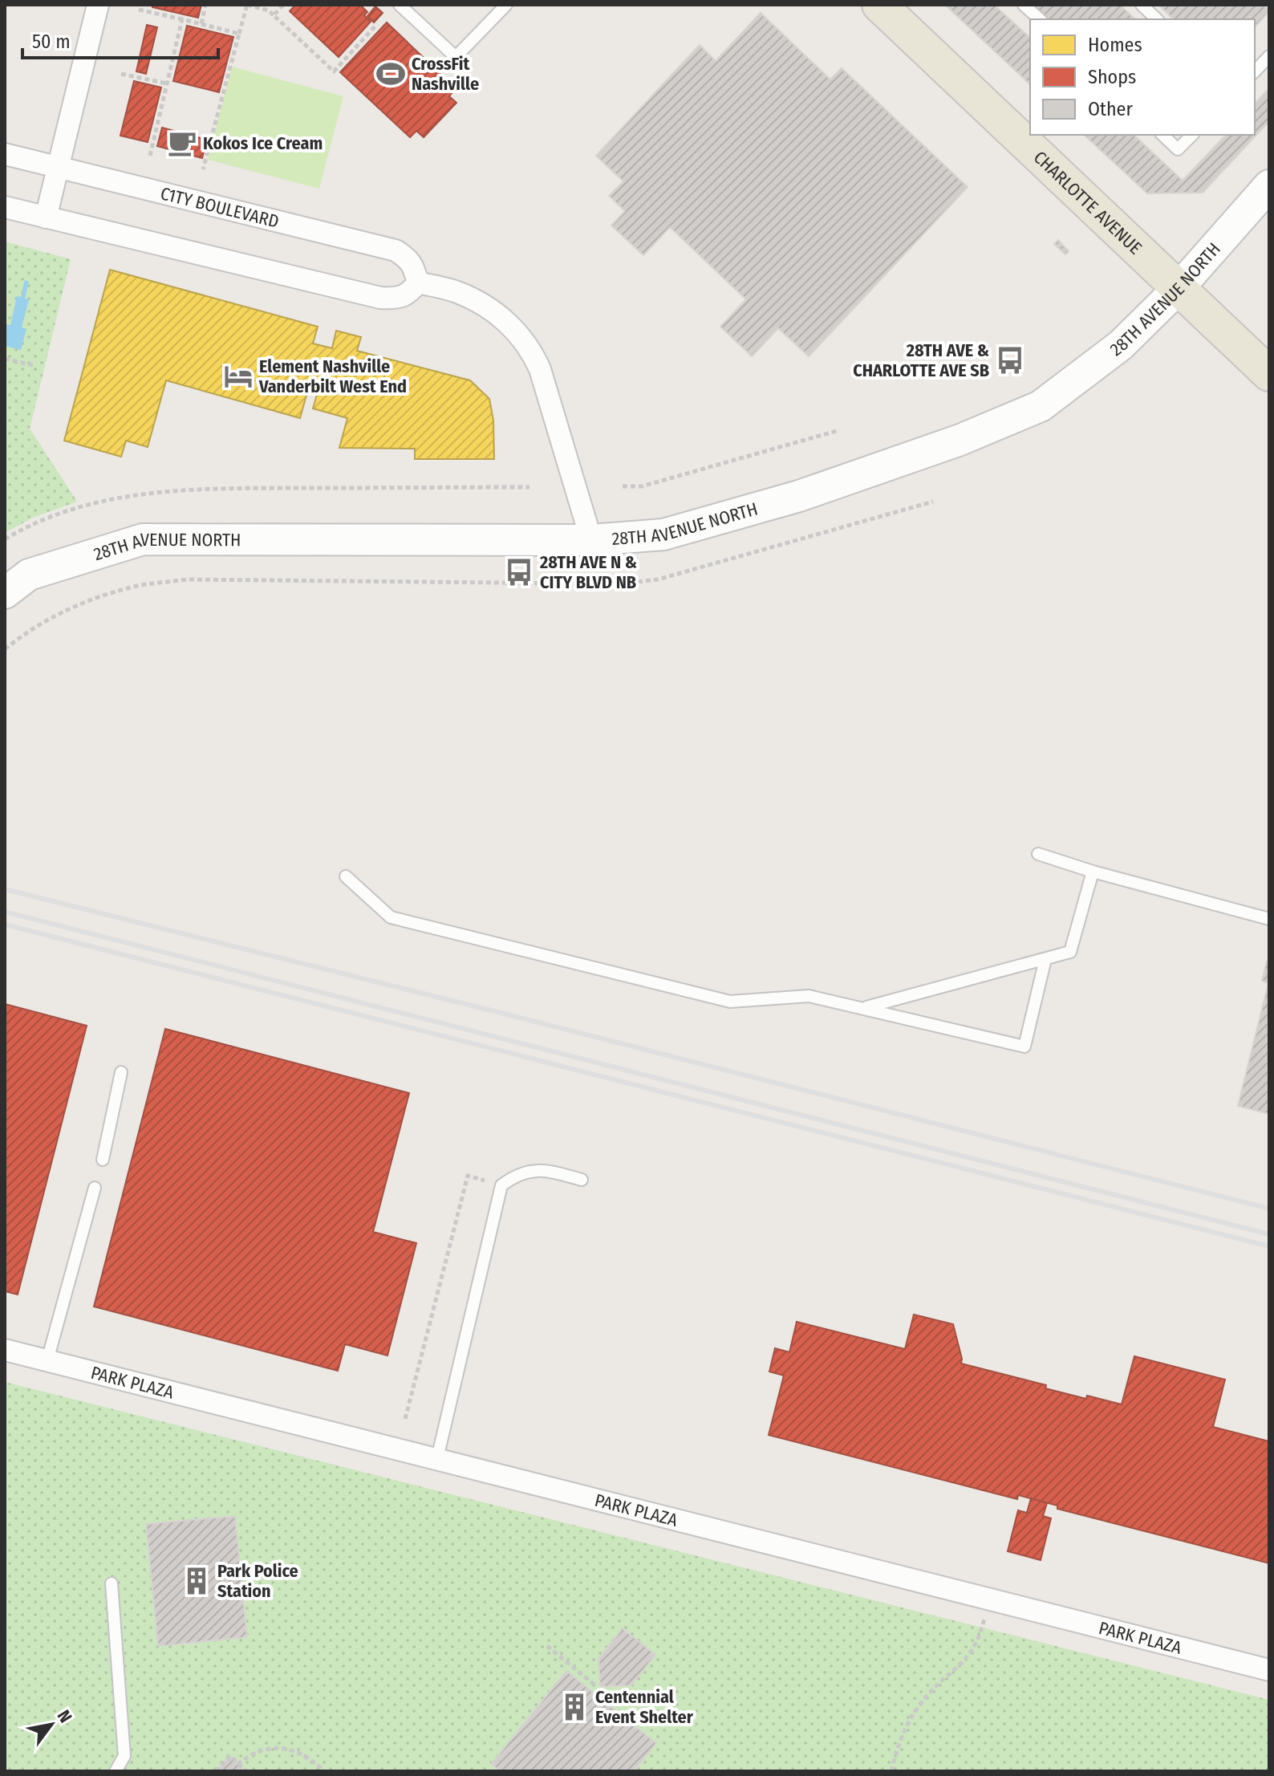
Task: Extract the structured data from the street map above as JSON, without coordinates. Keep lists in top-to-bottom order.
{
  "streets": {
    "main road": ["CHARLOTTE AVENUE", "28TH AVENUE NORTH"],
    "street": ["C1TY BOULEVARD", "PARK PLAZA"]
  },
  "crossings": [
    ["CHARLOTTE AVENUE", "28TH AVENUE NORTH"]
  ],
  "places": {
    "sports": ["CrossFit Nashville"],
    "cafe": ["Kokos Ice Cream"],
    "bus stop": ["28TH AVE & CHARLOTTE AVE SB", "28TH AVE N & CITY BLVD NB"],
    "hotel": ["Element Nashville Vanderbilt West End"],
    "building": ["Park Police Station", "Centennial Event Shelter"]
  },
  "legend": ["Homes", "Shops", "Other"],
  "scale_bar": "50 m",
  "north": "top right"
}
